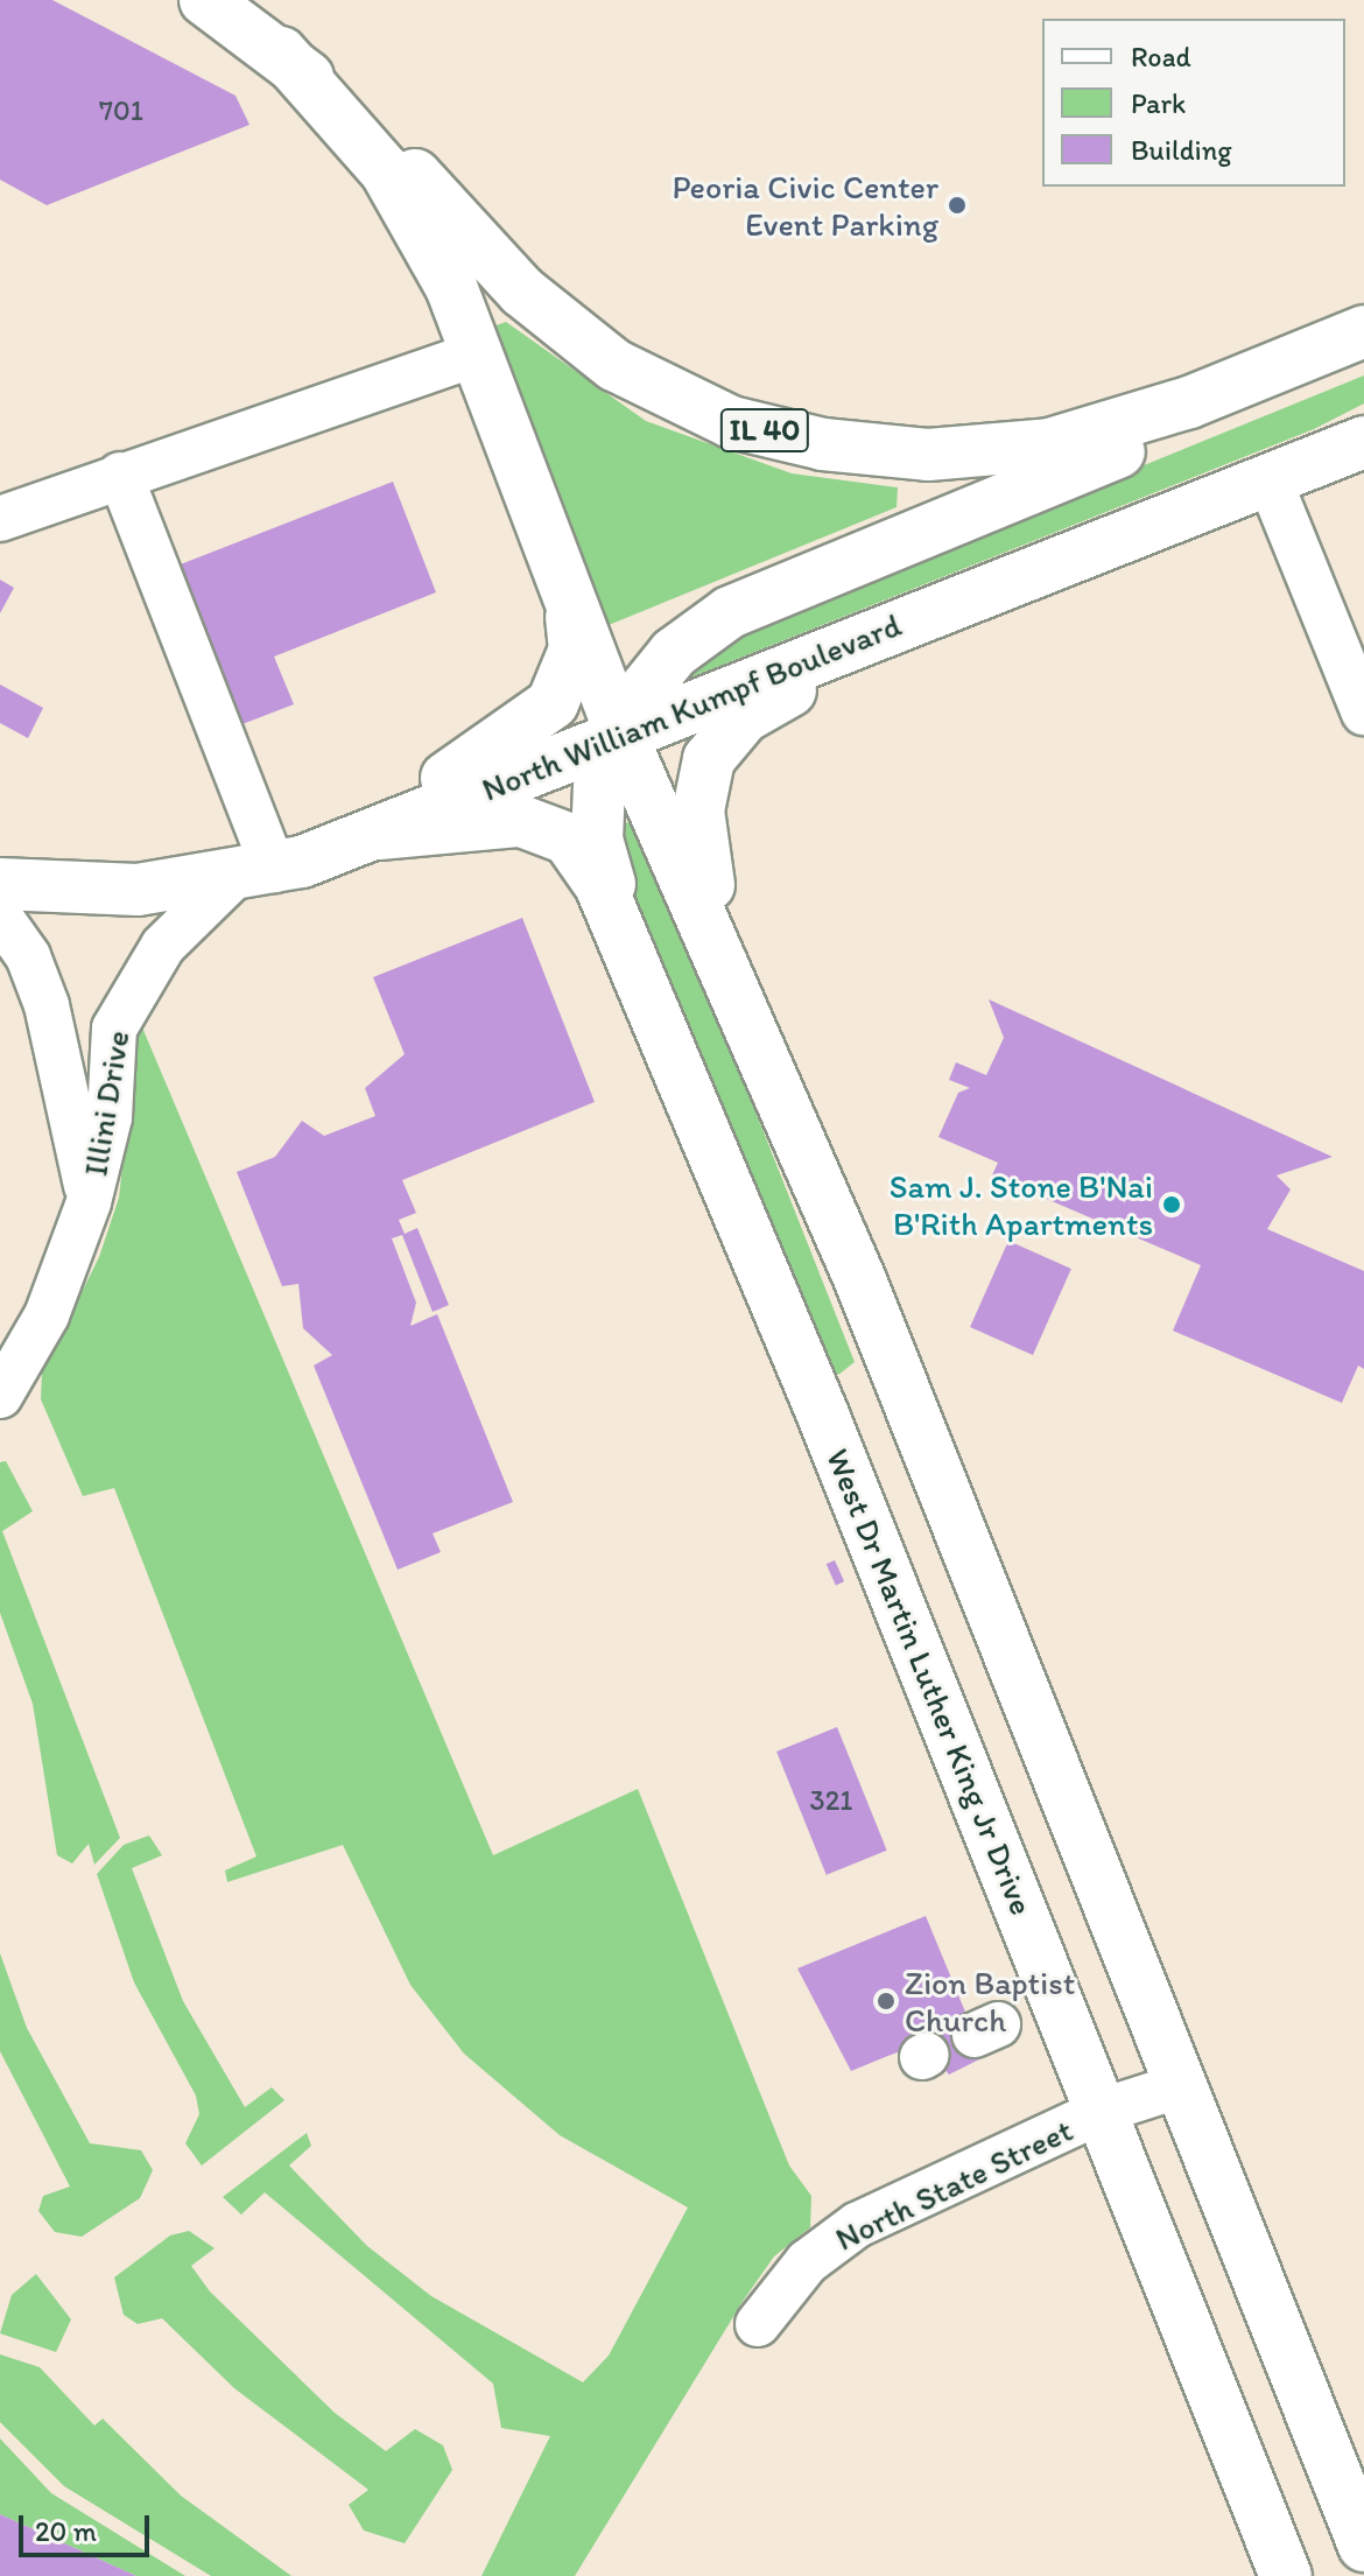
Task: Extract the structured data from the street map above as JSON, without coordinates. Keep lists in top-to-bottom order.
{
  "streets": {
    "main road": ["IL 40", "North William Kumpf Boulevard", "West Dr Martin Luther King Jr Drive"],
    "street": ["Illini Drive", "North State Street"]
  },
  "crossings": [
    ["North William Kumpf Boulevard", "Illini Drive"],
    ["West Dr Martin Luther King Jr Drive", "North State Street"]
  ],
  "places": ["Peoria Civic Center Event Parking", "Sam J. Stone B'Nai B'Rith Apartments", "Zion Baptist Church"],
  "house_numbers": ["701", "321"],
  "legend": ["Road", "Park", "Building"],
  "scale_bar": "20 m"
}
